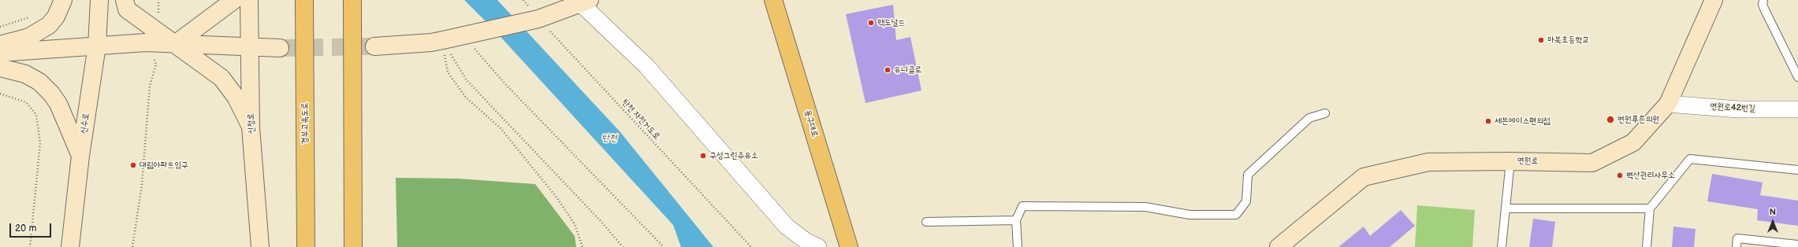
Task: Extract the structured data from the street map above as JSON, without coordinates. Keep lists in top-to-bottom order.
{
  "streets": {
    "main road": ["경부고속도로", "용구대로"],
    "street": [
      "연원로42번길",
      "신수로",
      "신정로",
      "연원로"
    ],
    "path": ["탄천 자전거도로"]
  },
  "crossings": [
    ["연원로42번길", "연원로"]
  ],
  "water": ["탄천"],
  "places": [
    "맥도날드",
    "마북초등학교",
    "유니클로",
    "연원푸른의원",
    "세븐에이스편의점",
    "구성그린주유소",
    "대림아파트입구",
    "벽산관리사무소"
  ],
  "scale_bar": "20 m",
  "north": "top"
}
